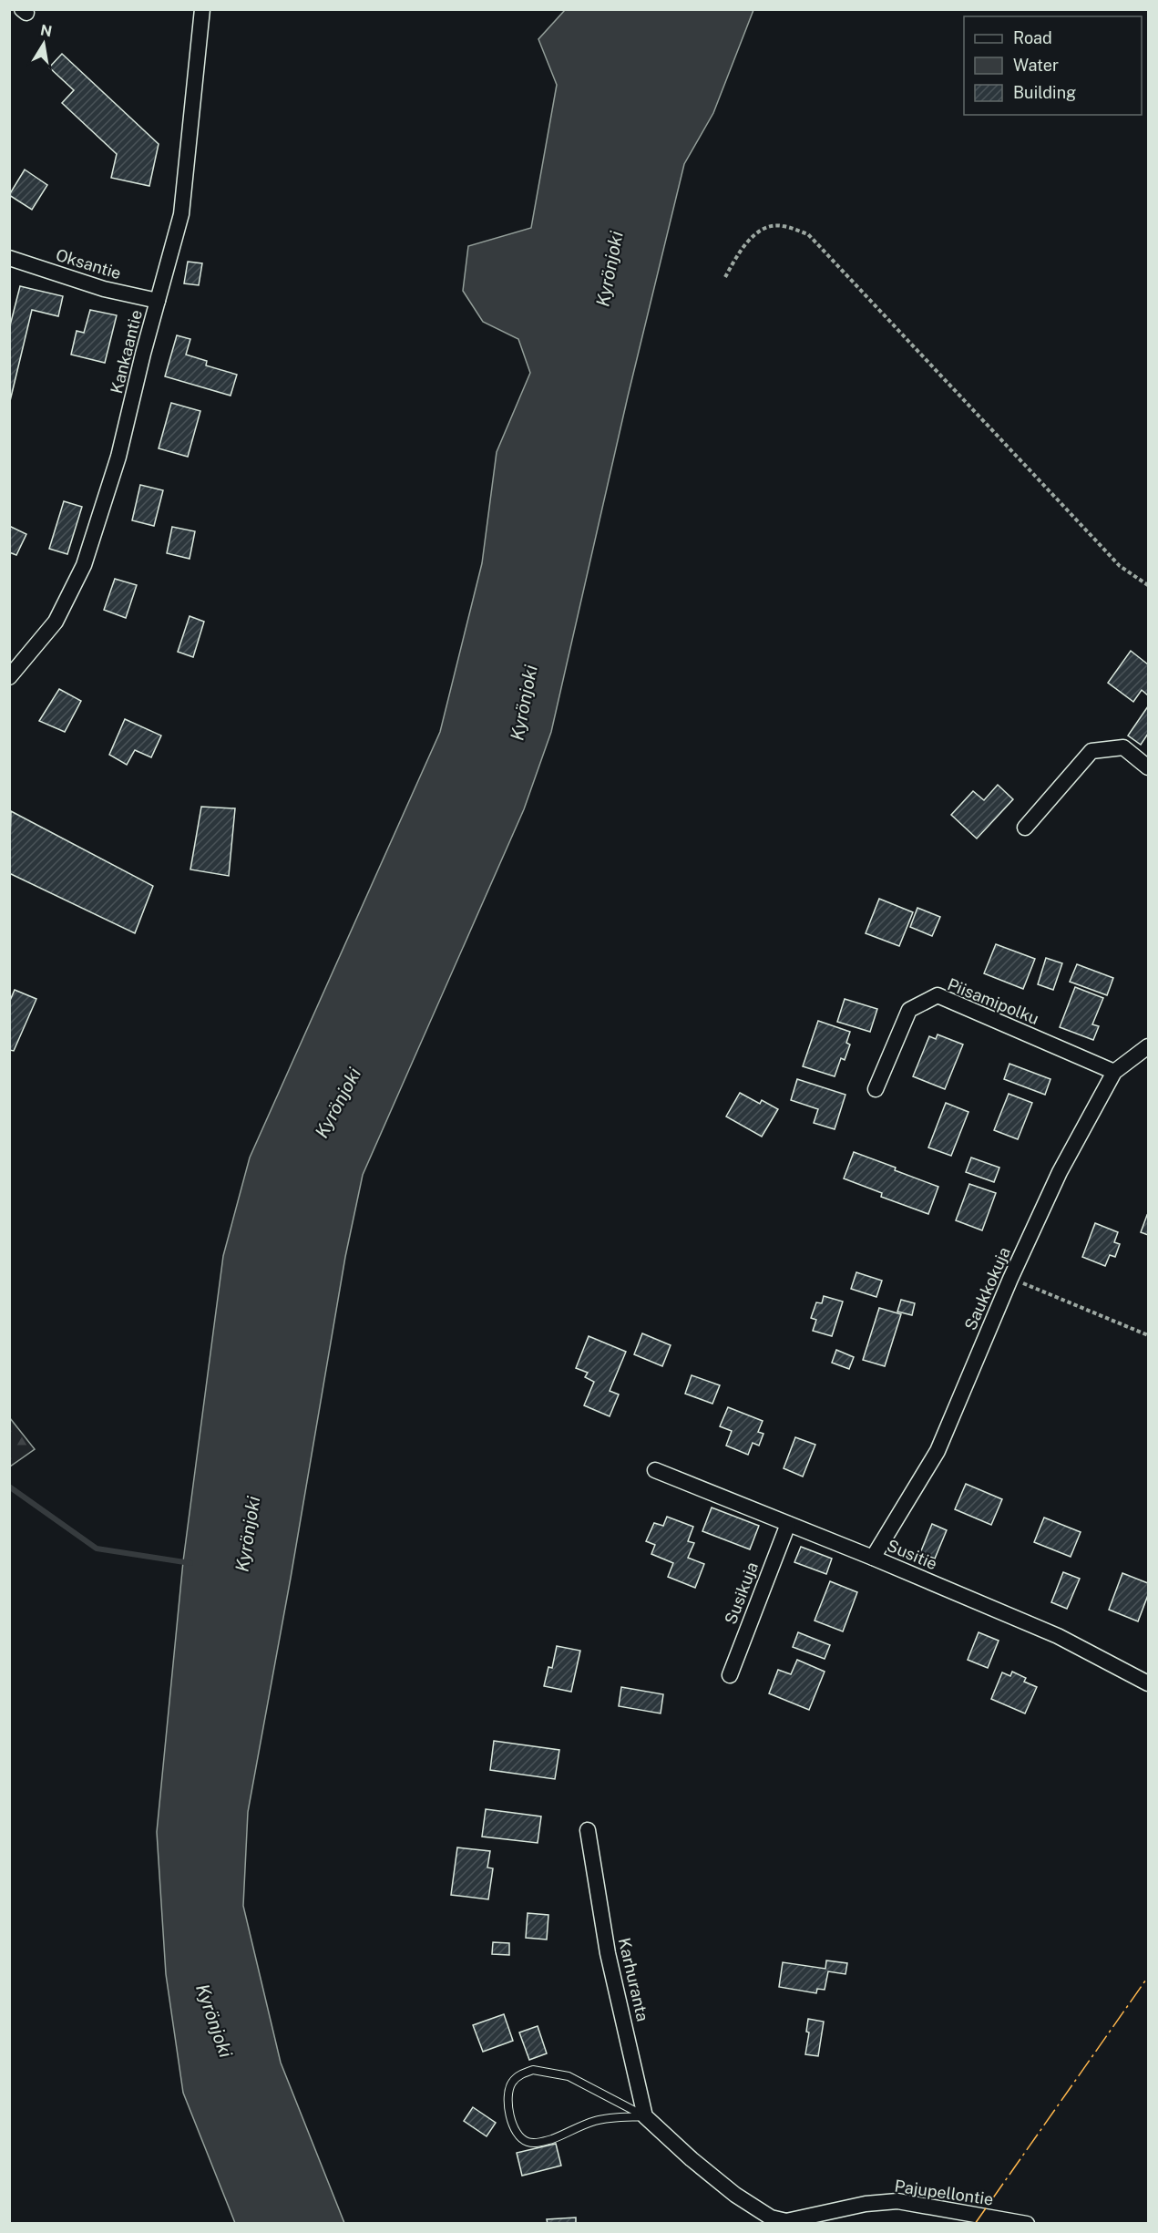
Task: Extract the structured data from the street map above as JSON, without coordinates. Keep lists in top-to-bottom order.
{
  "streets": {
    "street": [
      "Oksantie",
      "Kankaantie",
      "Piisamipolku",
      "Saukkokuja",
      "Susitie",
      "Susikuja",
      "Karhuranta",
      "Pajupellontie"
    ]
  },
  "crossings": [
    ["Oksantie", "Kankaantie"],
    ["Piisamipolku", "Saukkokuja"],
    ["Saukkokuja", "Susitie"],
    ["Susitie", "Susikuja"],
    ["Karhuranta", "Pajupellontie"]
  ],
  "water": ["Kyrönjoki"],
  "legend": ["Road", "Water", "Building"],
  "north": "top"
}
